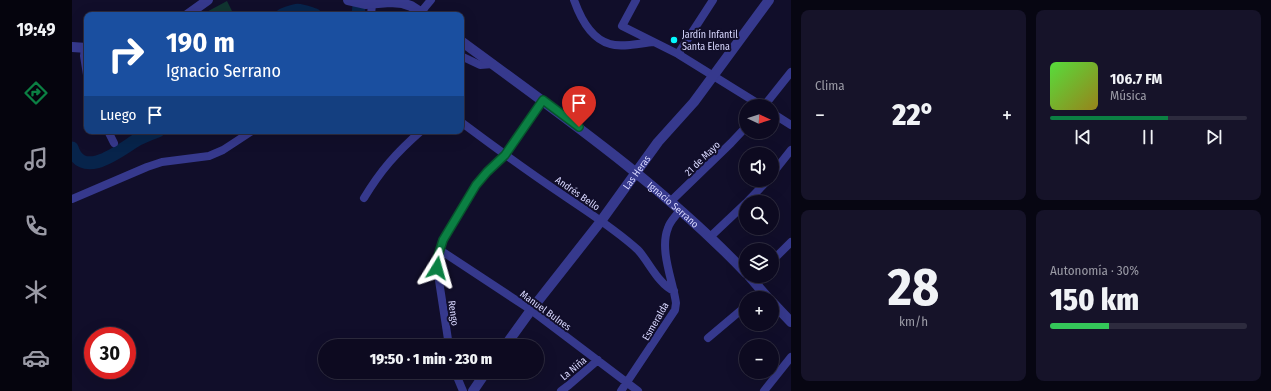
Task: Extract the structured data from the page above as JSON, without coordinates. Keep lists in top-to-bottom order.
{
  "streets": {
    "street": [
      "21 de Mayo",
      "Las Heras",
      "Andrés Bello",
      "Ignacio Serrano",
      "Manuel Bulnes",
      "Rengo",
      "Esmeralda",
      "La Niña"
    ]
  },
  "crossings": [
    ["21 de Mayo", "Ignacio Serrano"],
    ["Las Heras", "Andrés Bello"],
    ["Las Heras", "Ignacio Serrano"],
    ["Las Heras", "Manuel Bulnes"],
    ["Andrés Bello", "Rengo"],
    ["Andrés Bello", "Esmeralda"],
    ["Ignacio Serrano", "Rengo"],
    ["Ignacio Serrano", "Esmeralda"],
    ["Manuel Bulnes", "Rengo"],
    ["Manuel Bulnes", "Esmeralda"],
    ["Manuel Bulnes", "La Niña"]
  ],
  "places": ["Jardín Infantil Santa Elena"],
  "north": "right",
  "page": {
    "tabs": "19:49",
    "tile": [
      "Clima",
      ["28", "km/h"],
      ["Autonomía · 30%", "150 km"]
    ],
    "turn": ["190 m", "Ignacio Serrano"],
    "song": ["106.7 FM", "Música"],
    "then": "Luego",
    "map_buttons": ["+", "−"],
    "heat": ["−", "22°", "+"],
    "limit": "30",
    "trip": "19:50 · 1 min · 230 m"
  }
}
